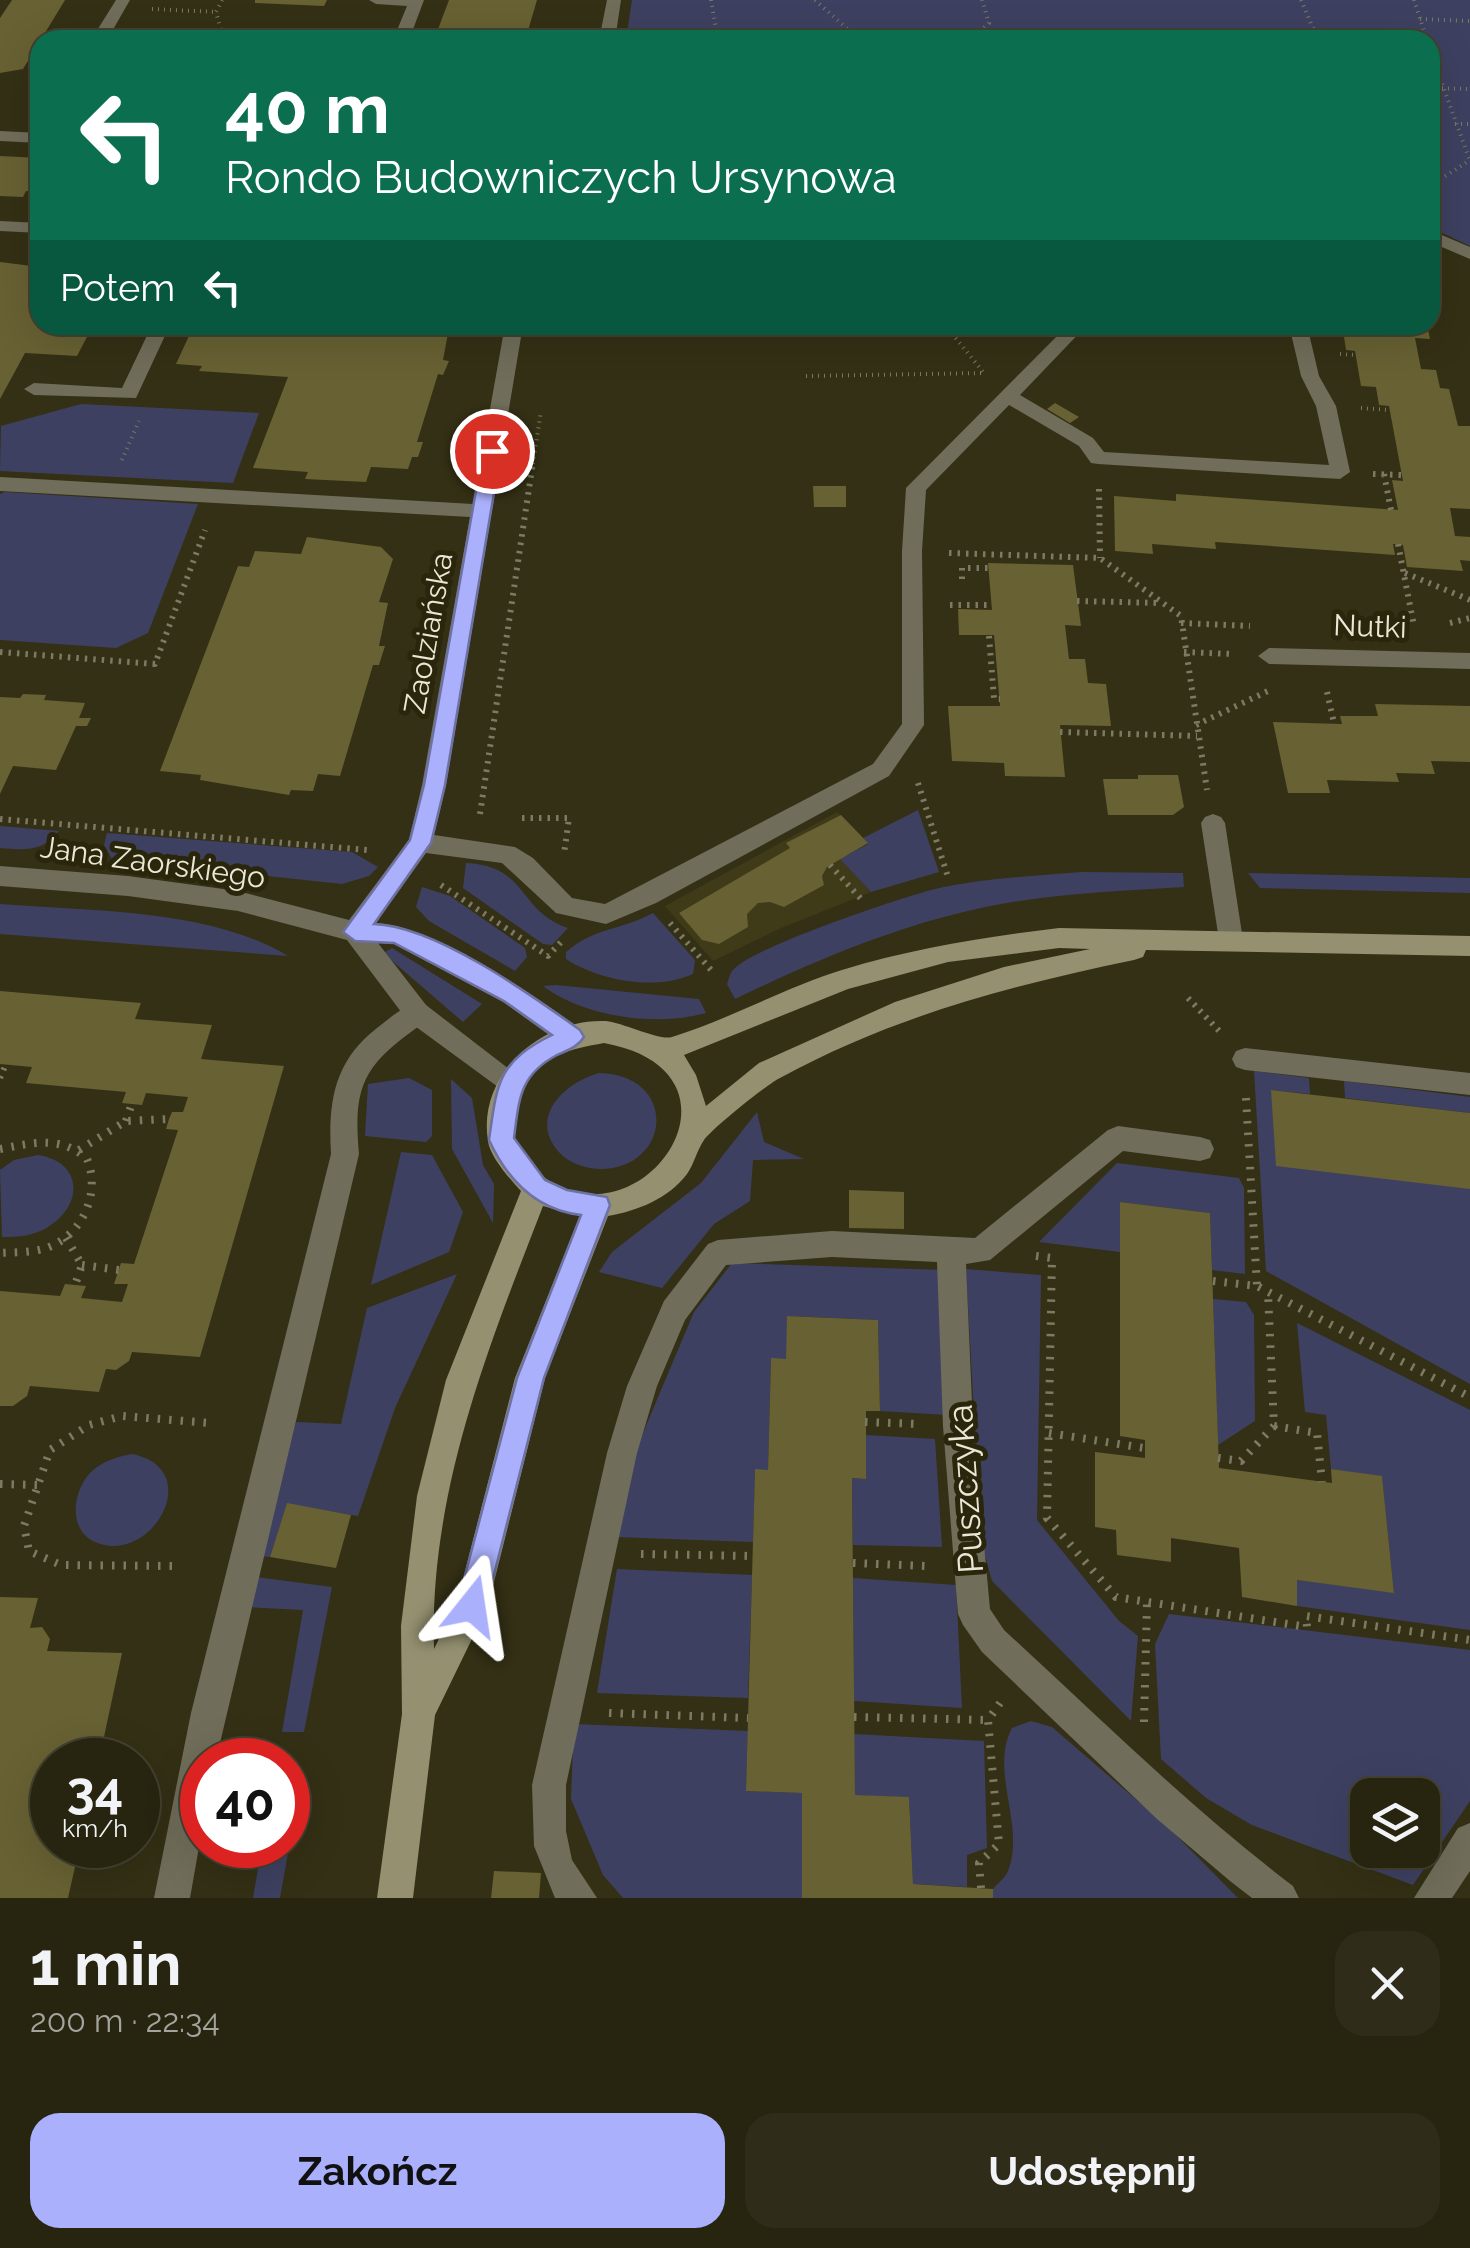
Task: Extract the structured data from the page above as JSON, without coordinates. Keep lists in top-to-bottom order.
{
  "streets": {
    "street": [
      "Nutki",
      "Zaolziańska",
      "Jana Zaorskiego",
      "Puszczyka"
    ]
  },
  "crossings": [
    ["Zaolziańska", "Jana Zaorskiego"]
  ],
  "page": {
    "turn": ["40 m", "Rondo Budowniczych Ursynowa"],
    "then": "Potem",
    "speed": "34 km/h",
    "limit": "40",
    "heading": ["1 min", "200 m · 22:34"],
    "buttons": ["Zakończ", "Udostępnij"]
  }
}
